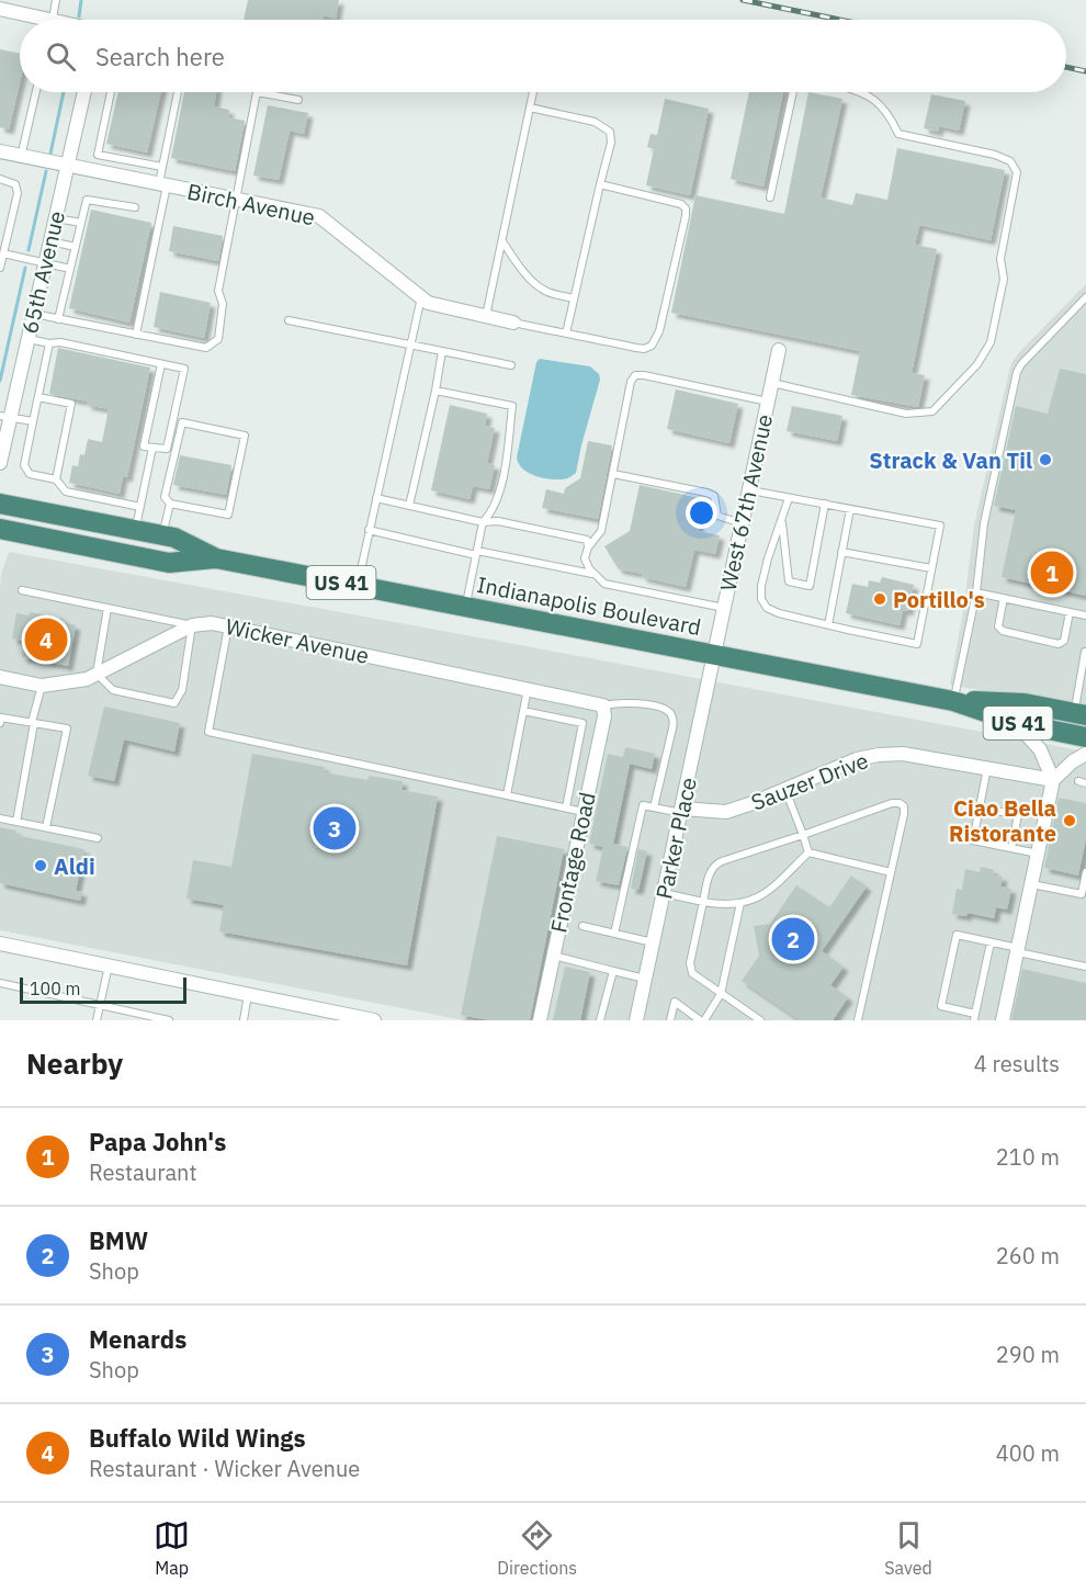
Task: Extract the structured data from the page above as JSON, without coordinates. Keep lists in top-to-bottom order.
{
  "streets": {
    "highway": ["US 41", "Indianapolis Boulevard"],
    "street": [
      "Birch Avenue",
      "65th Avenue",
      "West 67th Avenue",
      "Wicker Avenue",
      "Sauzer Drive",
      "Parker Place",
      "Frontage Road"
    ]
  },
  "crossings": [
    ["Birch Avenue", "65th Avenue"],
    ["West 67th Avenue", "Indianapolis Boulevard"],
    ["West 67th Avenue", "Parker Place"],
    ["Indianapolis Boulevard", "Parker Place"],
    ["Wicker Avenue", "Frontage Road"],
    ["Sauzer Drive", "Parker Place"]
  ],
  "places": [
    "Strack & Van Til",
    "Portillo's",
    "Ciao Bella Ristorante",
    "Aldi"
  ],
  "scale_bar": "100 m",
  "page": {
    "search": "Search here",
    "pins": [
      "1",
      "4",
      "3",
      "2"
    ],
    "scale": "100 m",
    "heading": ["Nearby", "4 results"],
    "list": [
      {
        "mark": "1",
        "name": "Papa John's",
        "note": "Restaurant",
        "value": "210 m"
      },
      {
        "mark": "2",
        "name": "BMW",
        "note": "Shop",
        "value": "260 m"
      },
      {
        "mark": "3",
        "name": "Menards",
        "note": "Shop",
        "value": "290 m"
      },
      {
        "mark": "4",
        "name": "Buffalo Wild Wings",
        "note": "Restaurant · Wicker Avenue",
        "value": "400 m"
      }
    ],
    "nav": ["Map", "Directions", "Saved"]
  }
}
